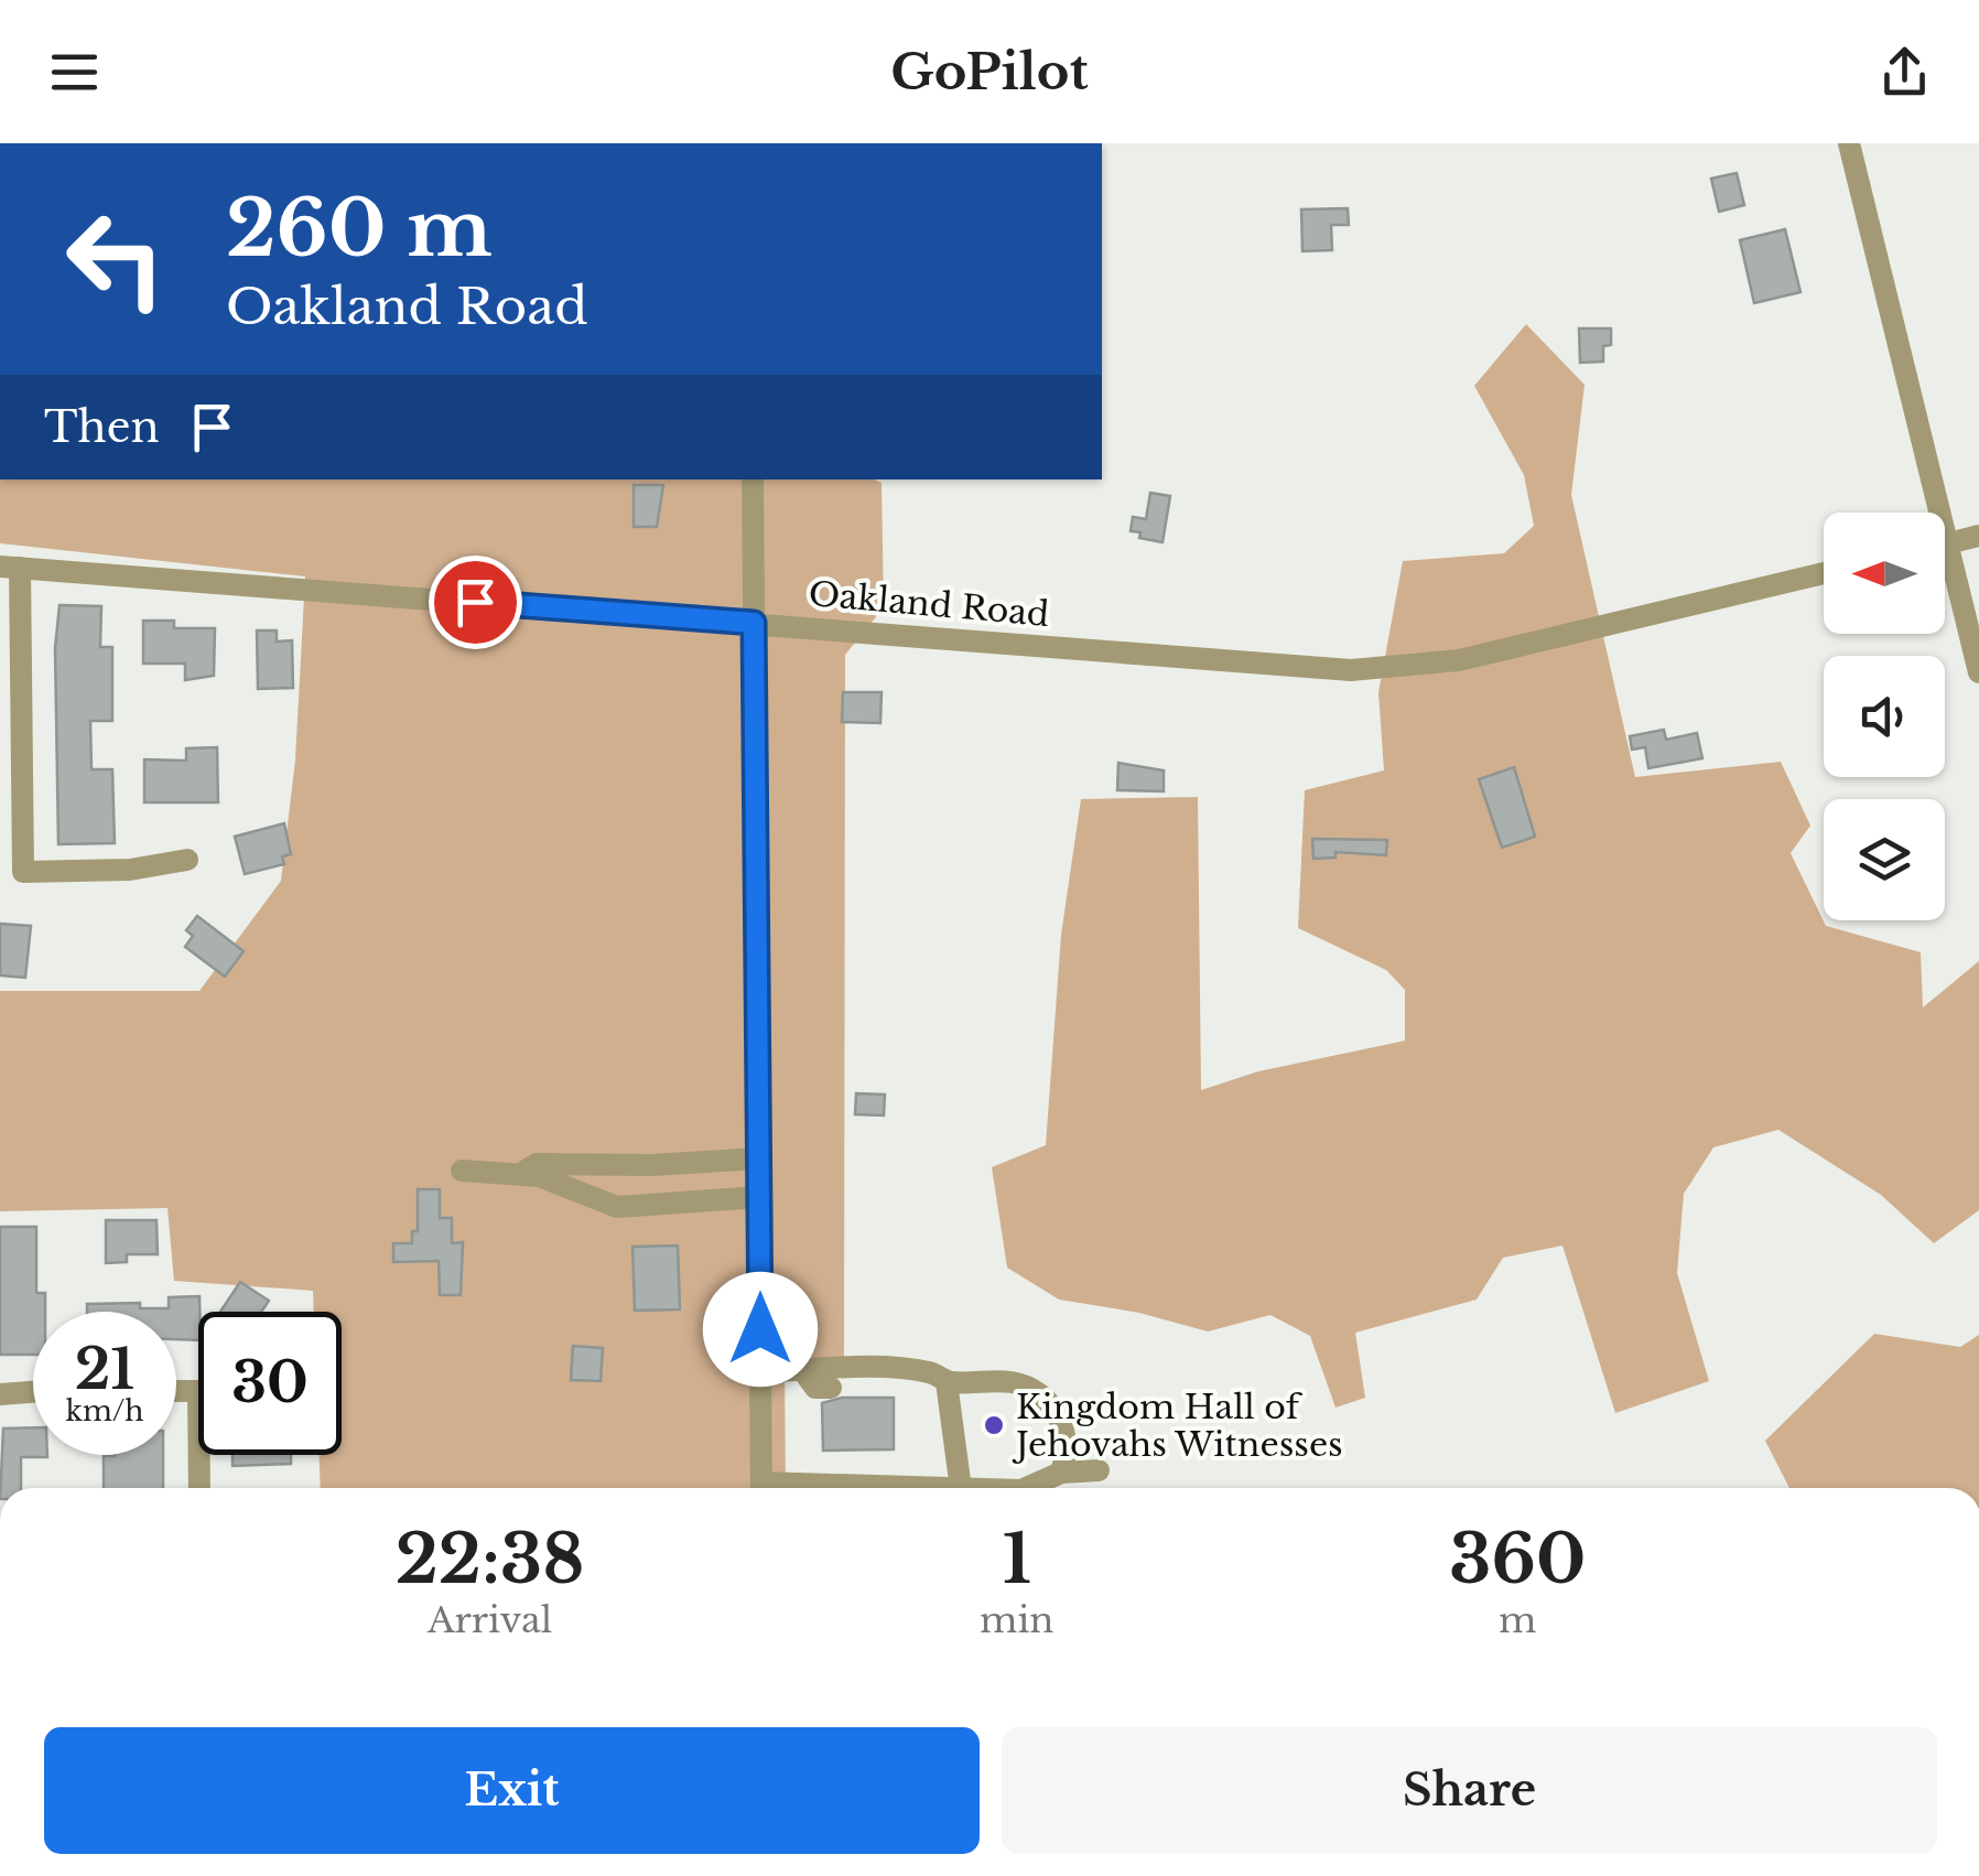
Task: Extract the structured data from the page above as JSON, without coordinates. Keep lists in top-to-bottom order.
{
  "streets": {
    "street": ["Oakland Road"]
  },
  "places": ["Kingdom Hall of Jehovahs Witnesses"],
  "north": "left",
  "page": {
    "header": "GoPilot",
    "turn": ["260 m", "Oakland Road"],
    "then": "Then",
    "speed": "21 km/h",
    "limit": "30",
    "eta": [
      "22:38",
      "Arrival",
      "1",
      "min",
      "360",
      "m"
    ],
    "buttons": ["Exit", "Share"]
  }
}
